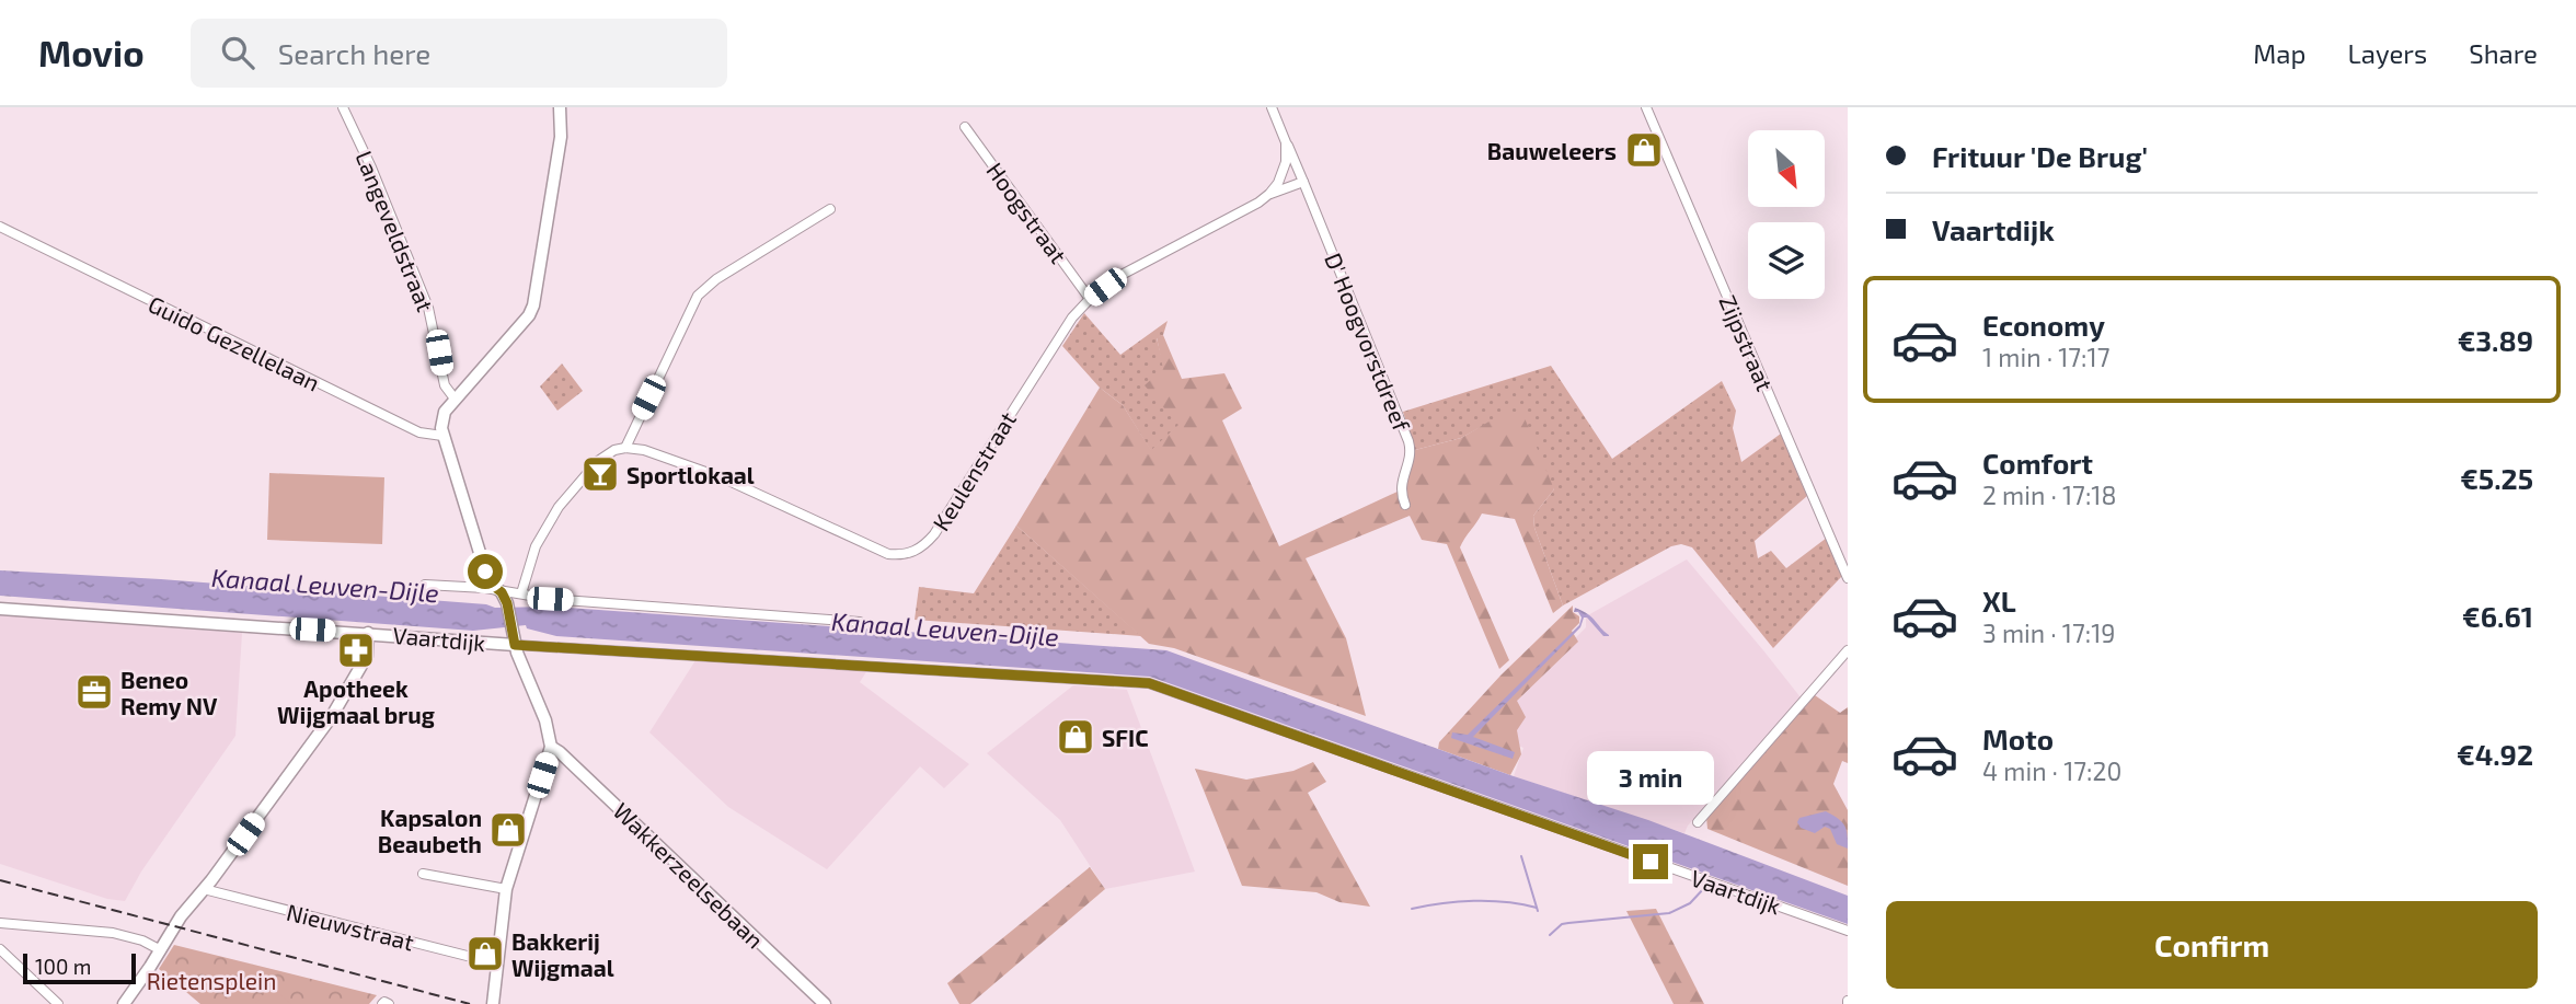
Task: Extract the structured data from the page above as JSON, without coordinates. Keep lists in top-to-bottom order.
{
  "streets": {
    "street": [
      "Hoogstraat",
      "Langeveldstraat",
      "D' Hoogvorstdreef",
      "Guido Gezellelaan",
      "Zijpstraat",
      "Keulenstraat",
      "Vaartdijk",
      "Wakkerzeelsebaan",
      "Nieuwstraat"
    ]
  },
  "crossings": [
    ["Hoogstraat", "Keulenstraat"],
    ["D' Hoogvorstdreef", "Keulenstraat"]
  ],
  "water": ["Kanaal Leuven-Dijle"],
  "parks": ["Rietensplein"],
  "places": {
    "shop": [
      "Bauweleers",
      "SFIC",
      "Kapsalon Beaubeth",
      "Bakkerij Wijgmaal"
    ],
    "bar": ["Sportlokaal"],
    "pharmacy": ["Apotheek Wijgmaal brug"],
    "office": ["Beneo Remy NV"]
  },
  "scale_bar": "100 m",
  "north": "bottom right",
  "page": {
    "header": "Movio",
    "search": "Search here",
    "nav": ["Map", "Layers", "Share"],
    "banner": ["Frituur 'De Brug'", "Vaartdijk"],
    "list": [
      {
        "name": "Economy",
        "note": "1 min · 17:17",
        "value": "€3.89"
      },
      {
        "name": "Comfort",
        "note": "2 min · 17:18",
        "value": "€5.25"
      },
      {
        "name": "XL",
        "note": "3 min · 17:19",
        "value": "€6.61"
      },
      {
        "name": "Moto",
        "note": "4 min · 17:20",
        "value": "€4.92"
      }
    ],
    "bubble": "3 min",
    "buttons": "Confirm",
    "scale": "100 m"
  }
}
